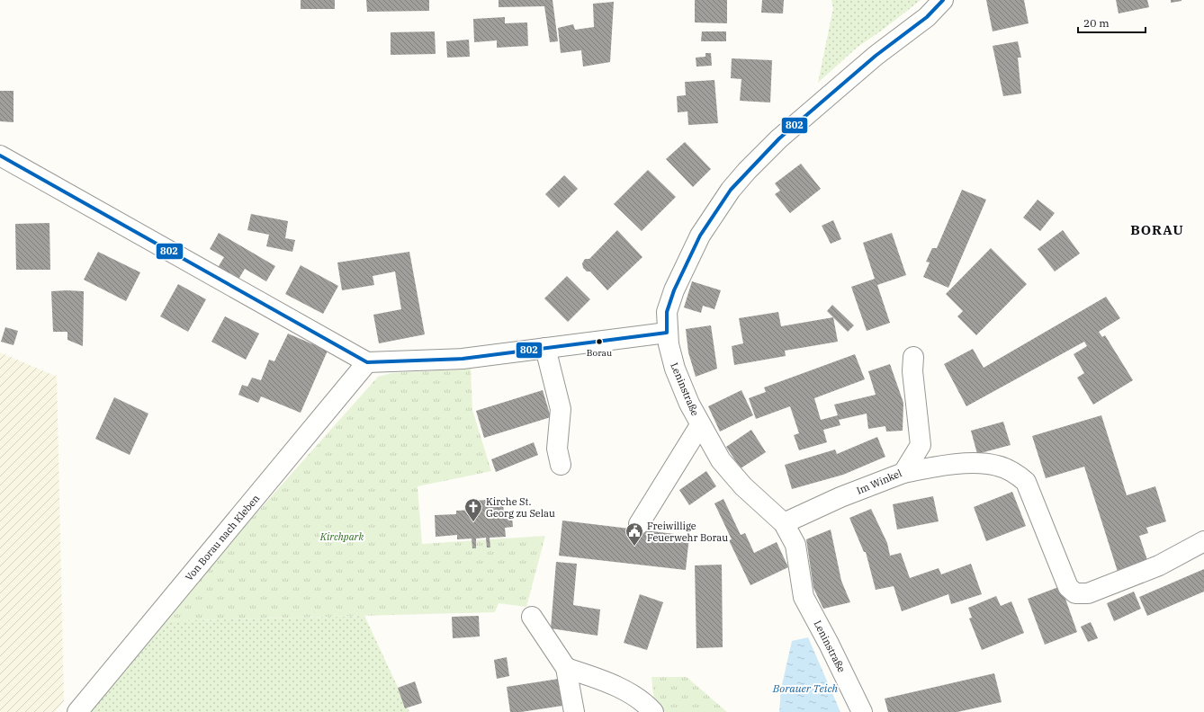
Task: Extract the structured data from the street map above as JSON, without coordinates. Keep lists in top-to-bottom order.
{
  "streets": {
    "street": ["Leninstraße", "Im Winkel", "Von Borau nach Kleben"]
  },
  "crossings": [
    ["Leninstraße", "Im Winkel"]
  ],
  "districts": ["BORAU"],
  "water": ["Borauer Teich"],
  "parks": ["Kirchpark"],
  "places": {
    "other": ["Borau"],
    "church": ["Kirche St. Georg zu Selau"],
    "public building": ["Freiwillige Feuerwehr Borau"]
  },
  "lines": ["transit line 802"],
  "scale_bar": "20 m"
}
